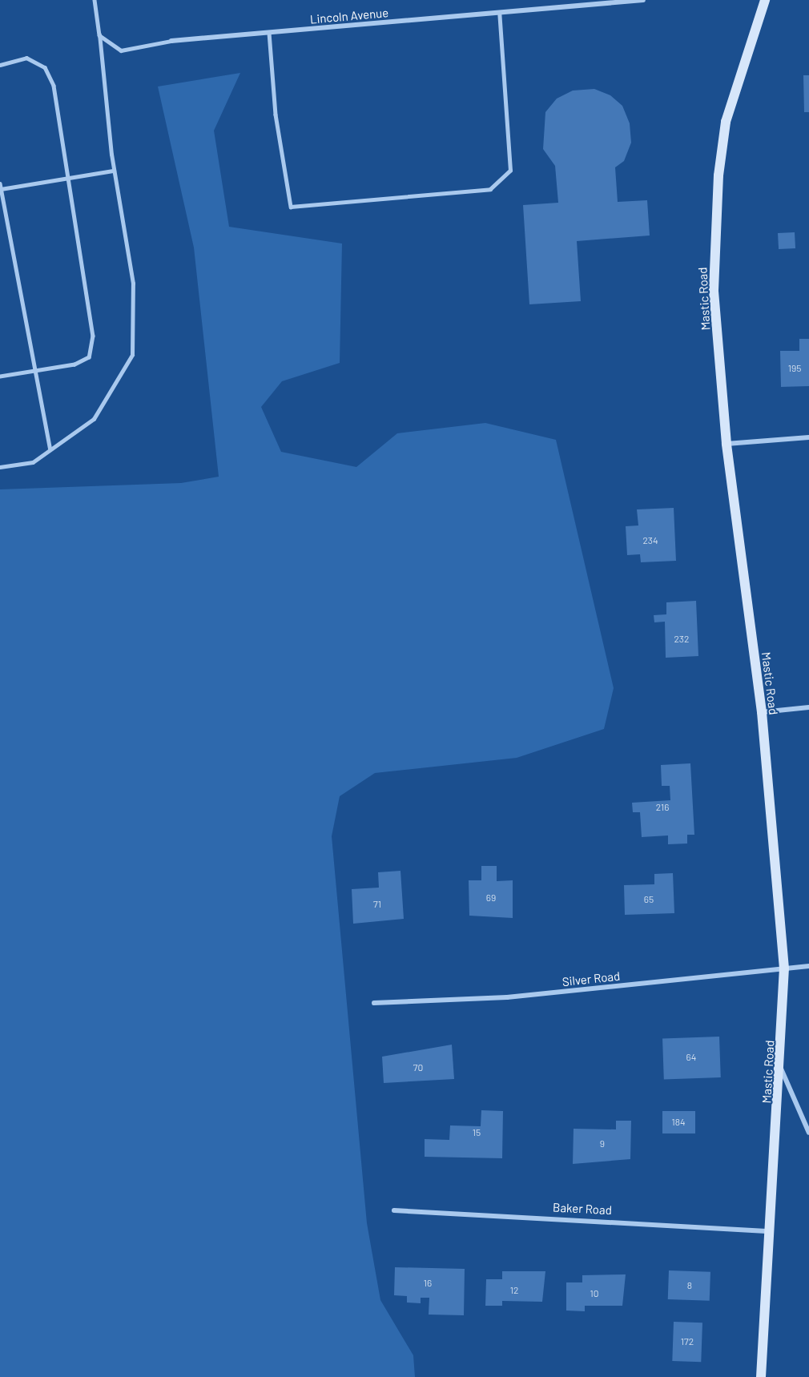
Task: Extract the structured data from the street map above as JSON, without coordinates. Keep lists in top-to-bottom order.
{
  "streets": {
    "main road": ["Mastic Road"],
    "street": ["Lincoln Avenue", "Silver Road", "Baker Road"]
  },
  "crossings": [
    ["Mastic Road", "Silver Road"],
    ["Mastic Road", "Baker Road"]
  ],
  "house_numbers": [
    "195",
    "234",
    "232",
    "216",
    "69",
    "65",
    "71",
    "64",
    "70",
    "184",
    "15",
    "9",
    "16",
    "8",
    "12",
    "10",
    "172"
  ]
}
